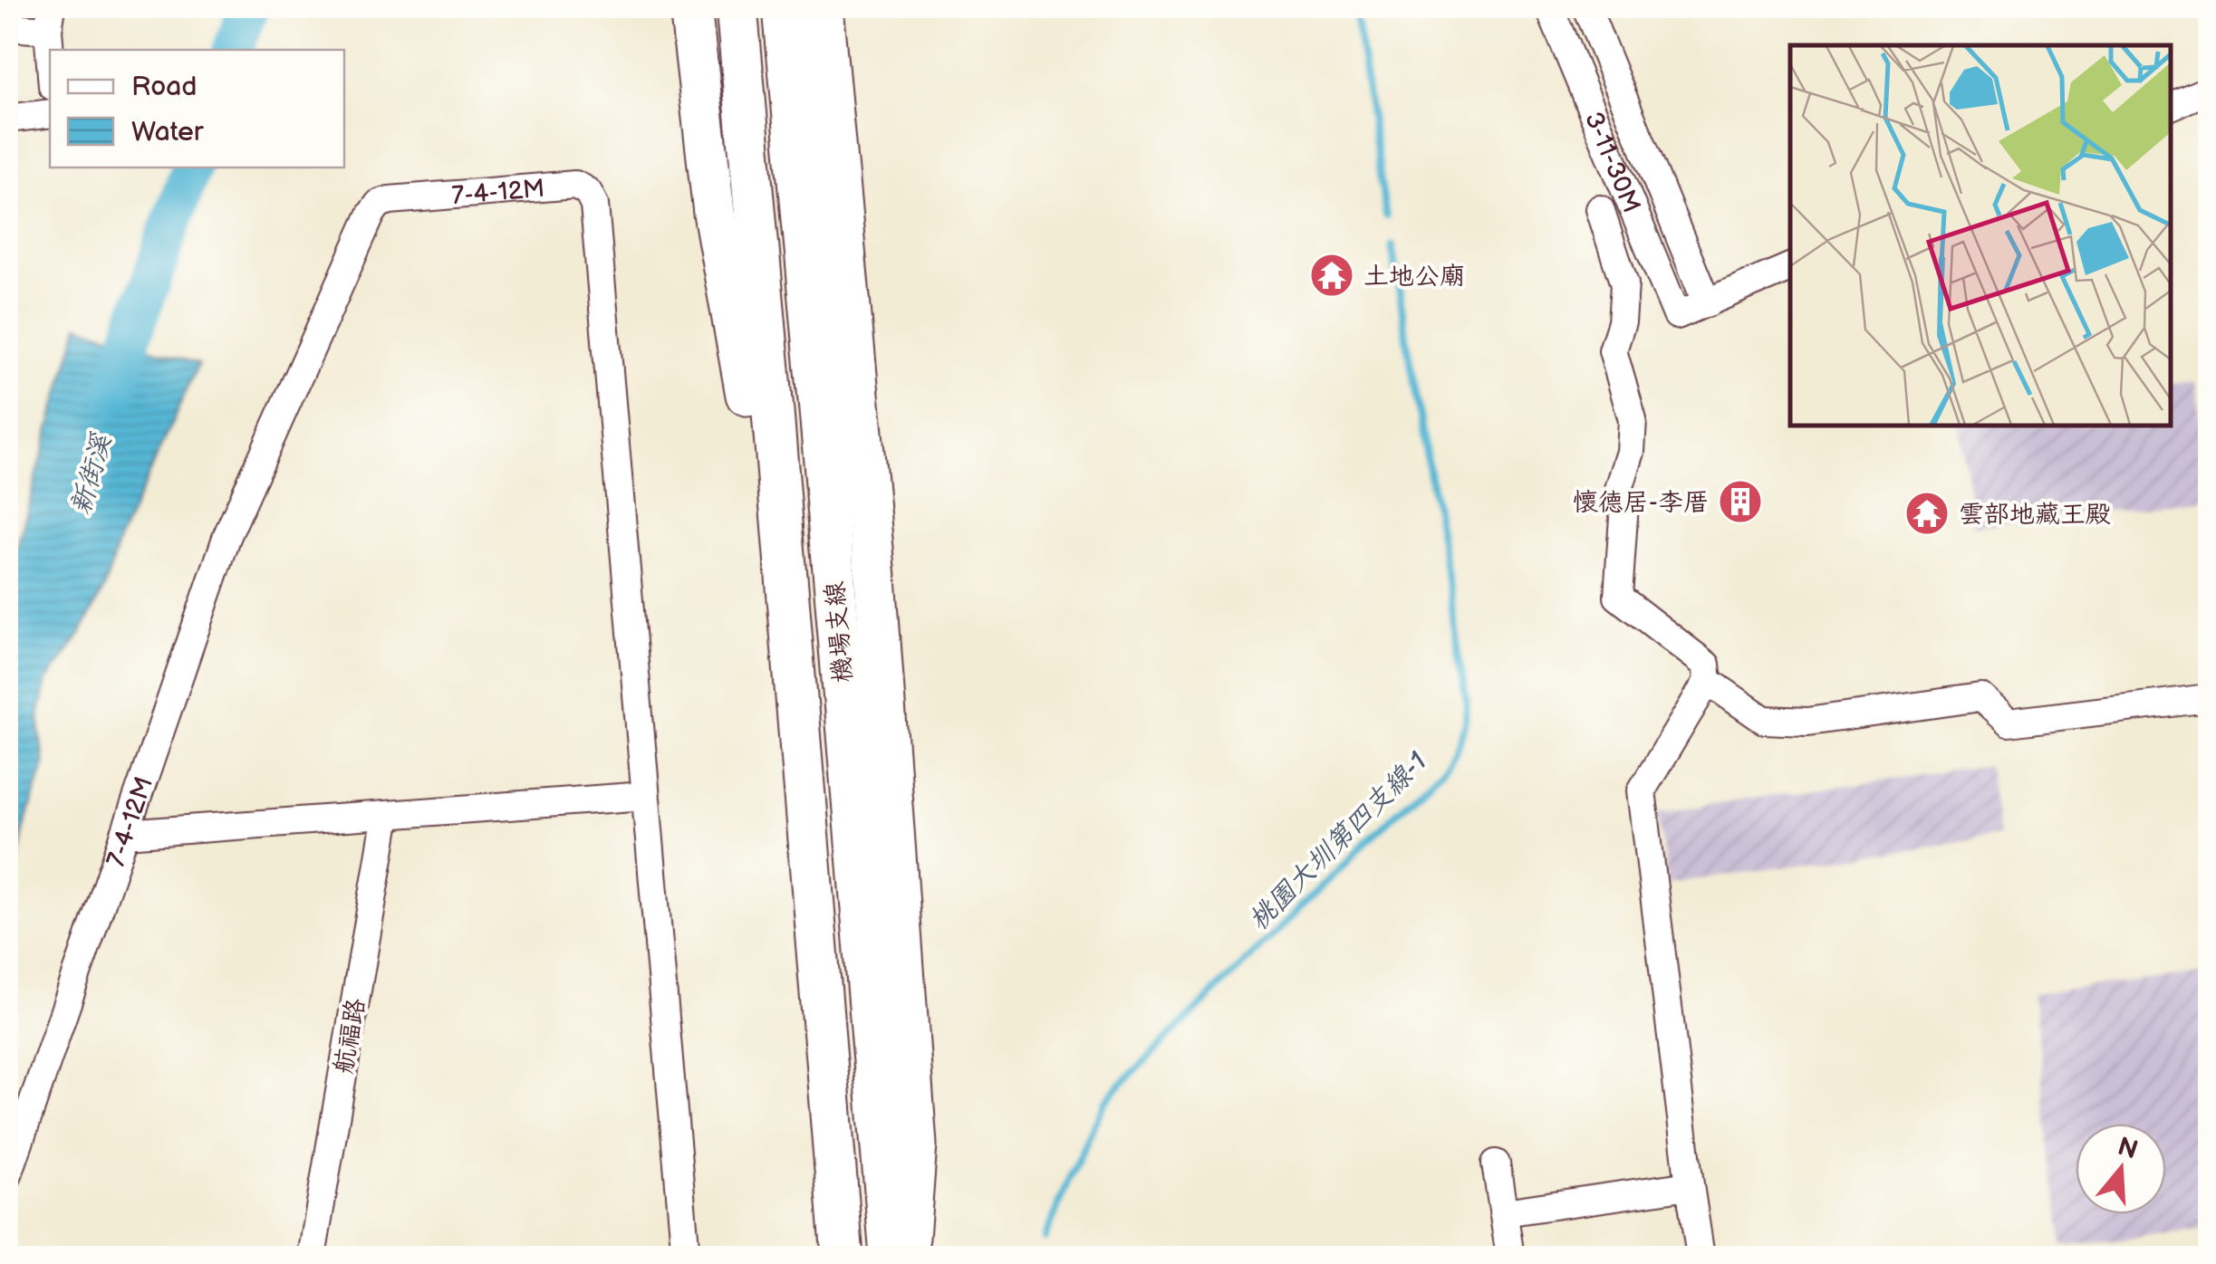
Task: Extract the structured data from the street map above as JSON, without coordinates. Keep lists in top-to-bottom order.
{
  "streets": {
    "highway": ["機場支線"],
    "street": ["3-11-30M", "7-4-12M", "航福路"]
  },
  "water": ["新街溪", "桃園大圳第四支線-1"],
  "places": {
    "temple": ["土地公廟", "雲部地藏王殿"],
    "building": ["懷德居-李厝"]
  },
  "legend": ["Road", "Water"],
  "north": "top"
}
